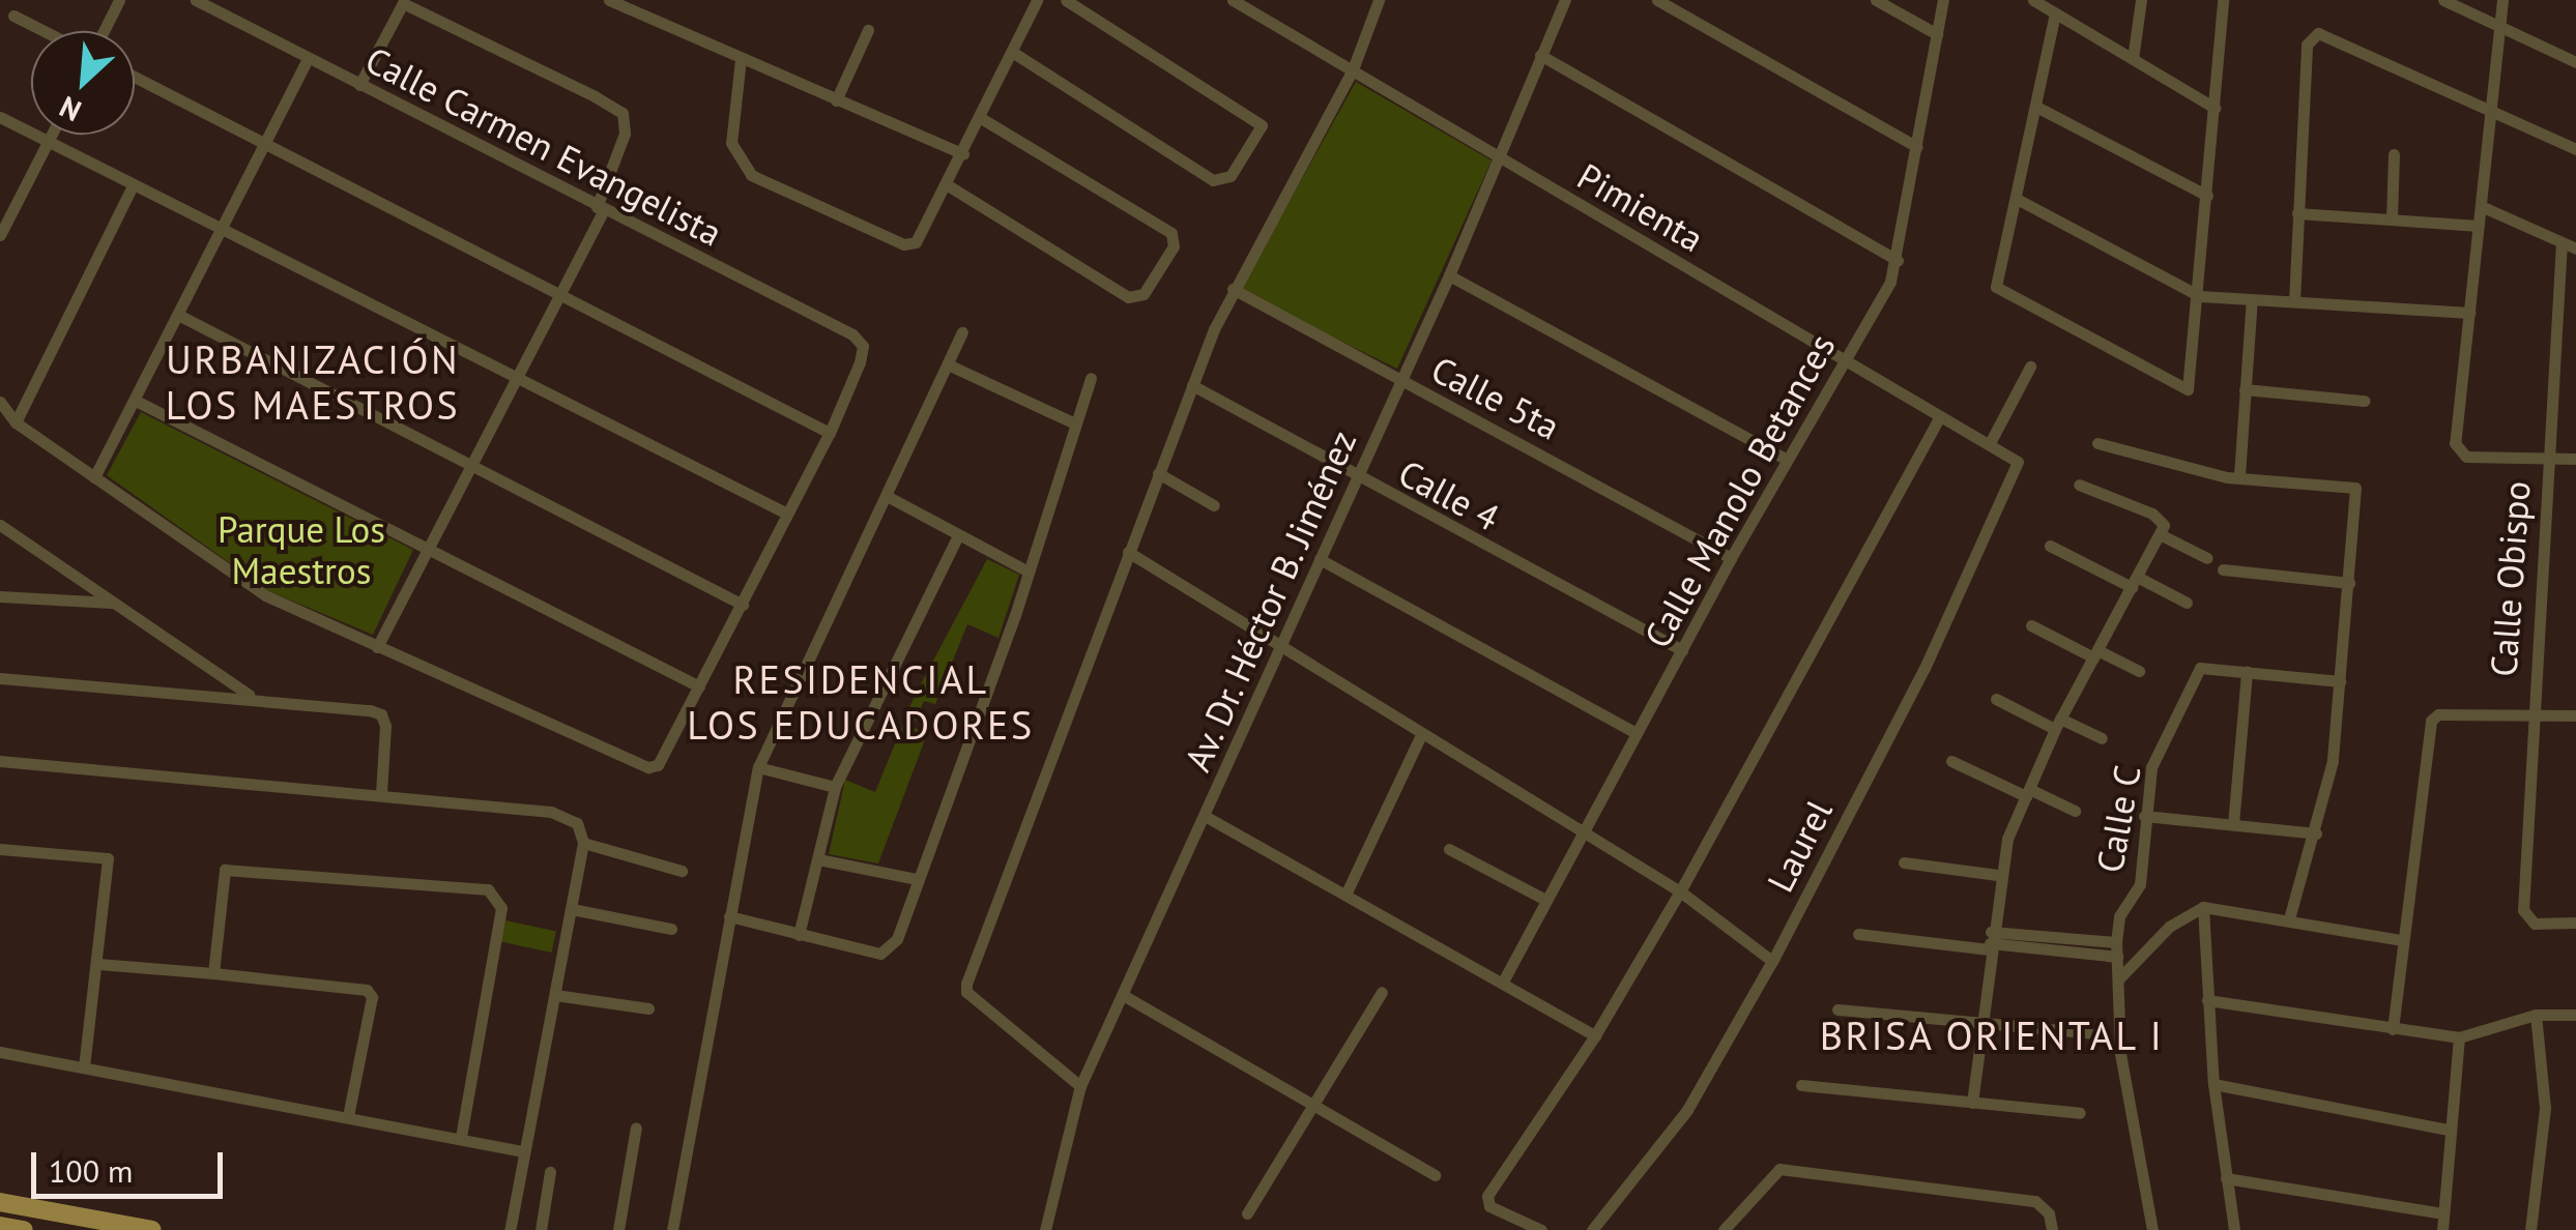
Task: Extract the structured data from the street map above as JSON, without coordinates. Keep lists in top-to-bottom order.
{
  "streets": {
    "street": [
      "Calle Carmen Evangelista",
      "Pimienta",
      "Calle 5ta",
      "Calle Manolo Betances",
      "Calle 4",
      "Calle Obispo",
      "Av. Dr. Héctor B. Jiménez",
      "Calle C",
      "Laurel"
    ]
  },
  "crossings": [
    ["Pimienta", "Calle Manolo Betances"],
    ["Pimienta", "Av. Dr. Héctor B. Jiménez"],
    ["Pimienta", "Laurel"],
    ["Calle 5ta", "Calle Manolo Betances"],
    ["Calle 5ta", "Av. Dr. Héctor B. Jiménez"],
    ["Calle Manolo Betances", "Calle 4"],
    ["Calle 4", "Av. Dr. Héctor B. Jiménez"]
  ],
  "districts": ["URBANIZACIÓN LOS MAESTROS", "RESIDENCIAL LOS EDUCADORES", "BRISA ORIENTAL I"],
  "parks": ["Parque Los Maestros"],
  "scale_bar": "100 m",
  "north": "bottom left"
}
